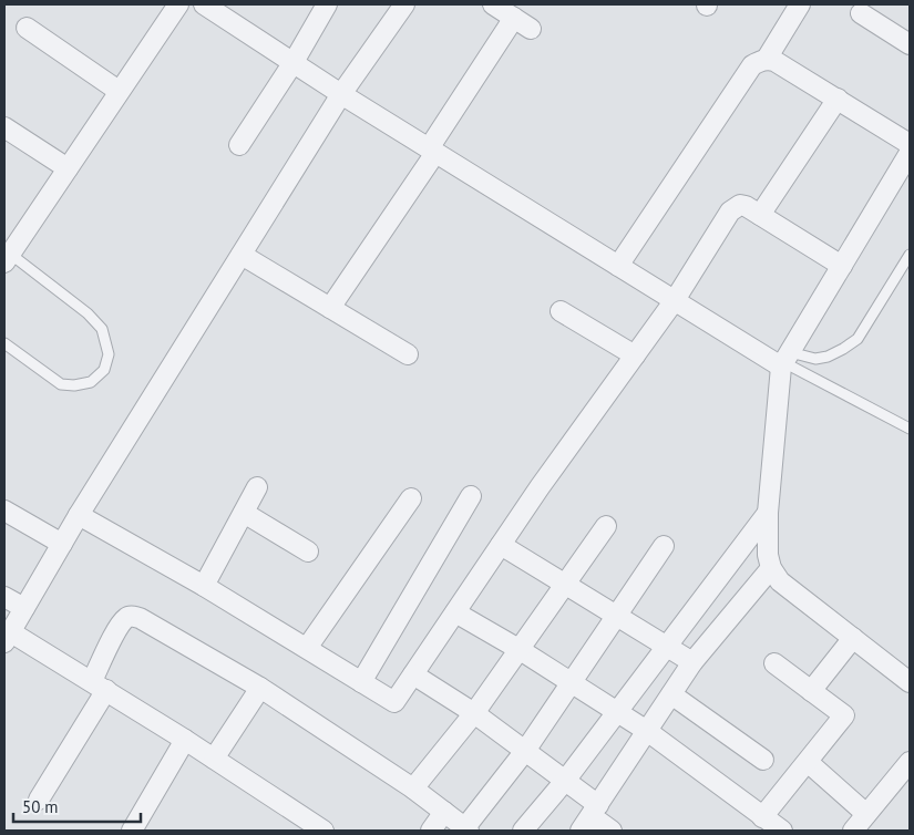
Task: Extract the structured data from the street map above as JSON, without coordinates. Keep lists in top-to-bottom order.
{
  "scale_bar": "50 m"
}
